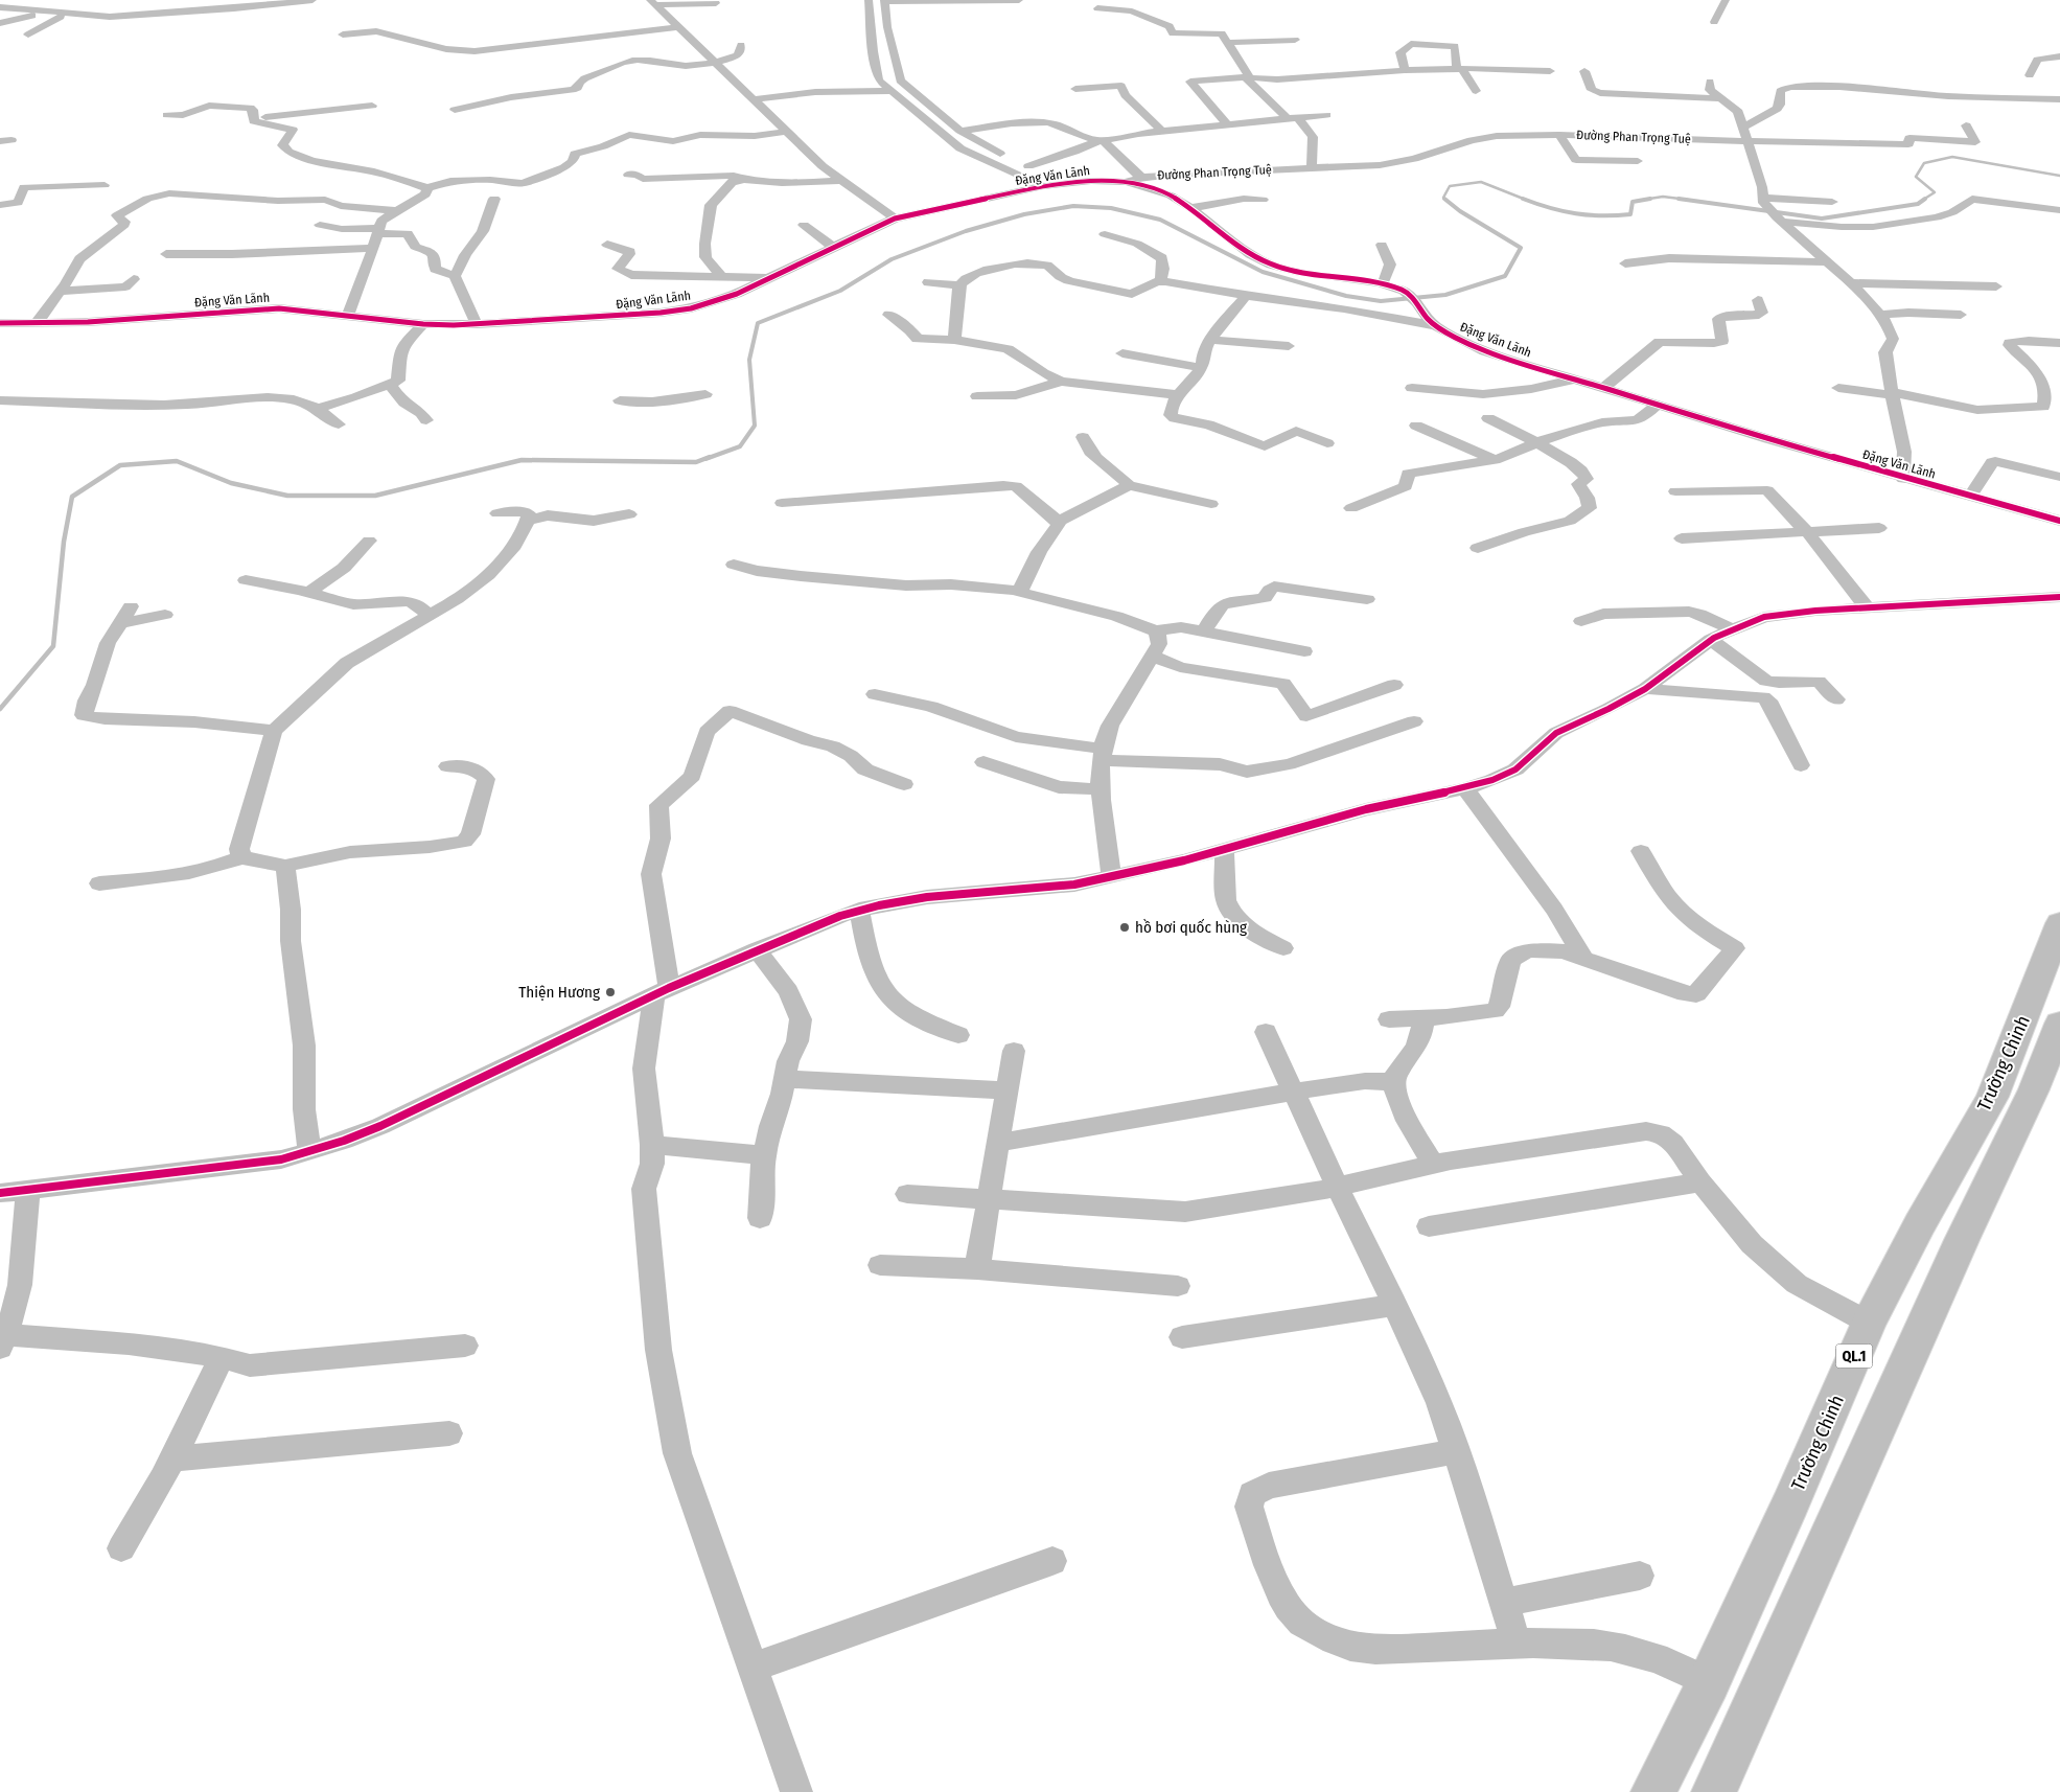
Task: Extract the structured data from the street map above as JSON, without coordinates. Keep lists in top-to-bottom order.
{
  "streets": {
    "highway": ["Trường Chinh", "QL.1"],
    "street": ["Đường Phan Trọng Tuệ", "Đặng Văn Lãnh"]
  },
  "crossings": [
    ["Đường Phan Trọng Tuệ", "Đặng Văn Lãnh"]
  ],
  "places": ["hồ bơi quốc hùng", "Thiện Hương"]
}
